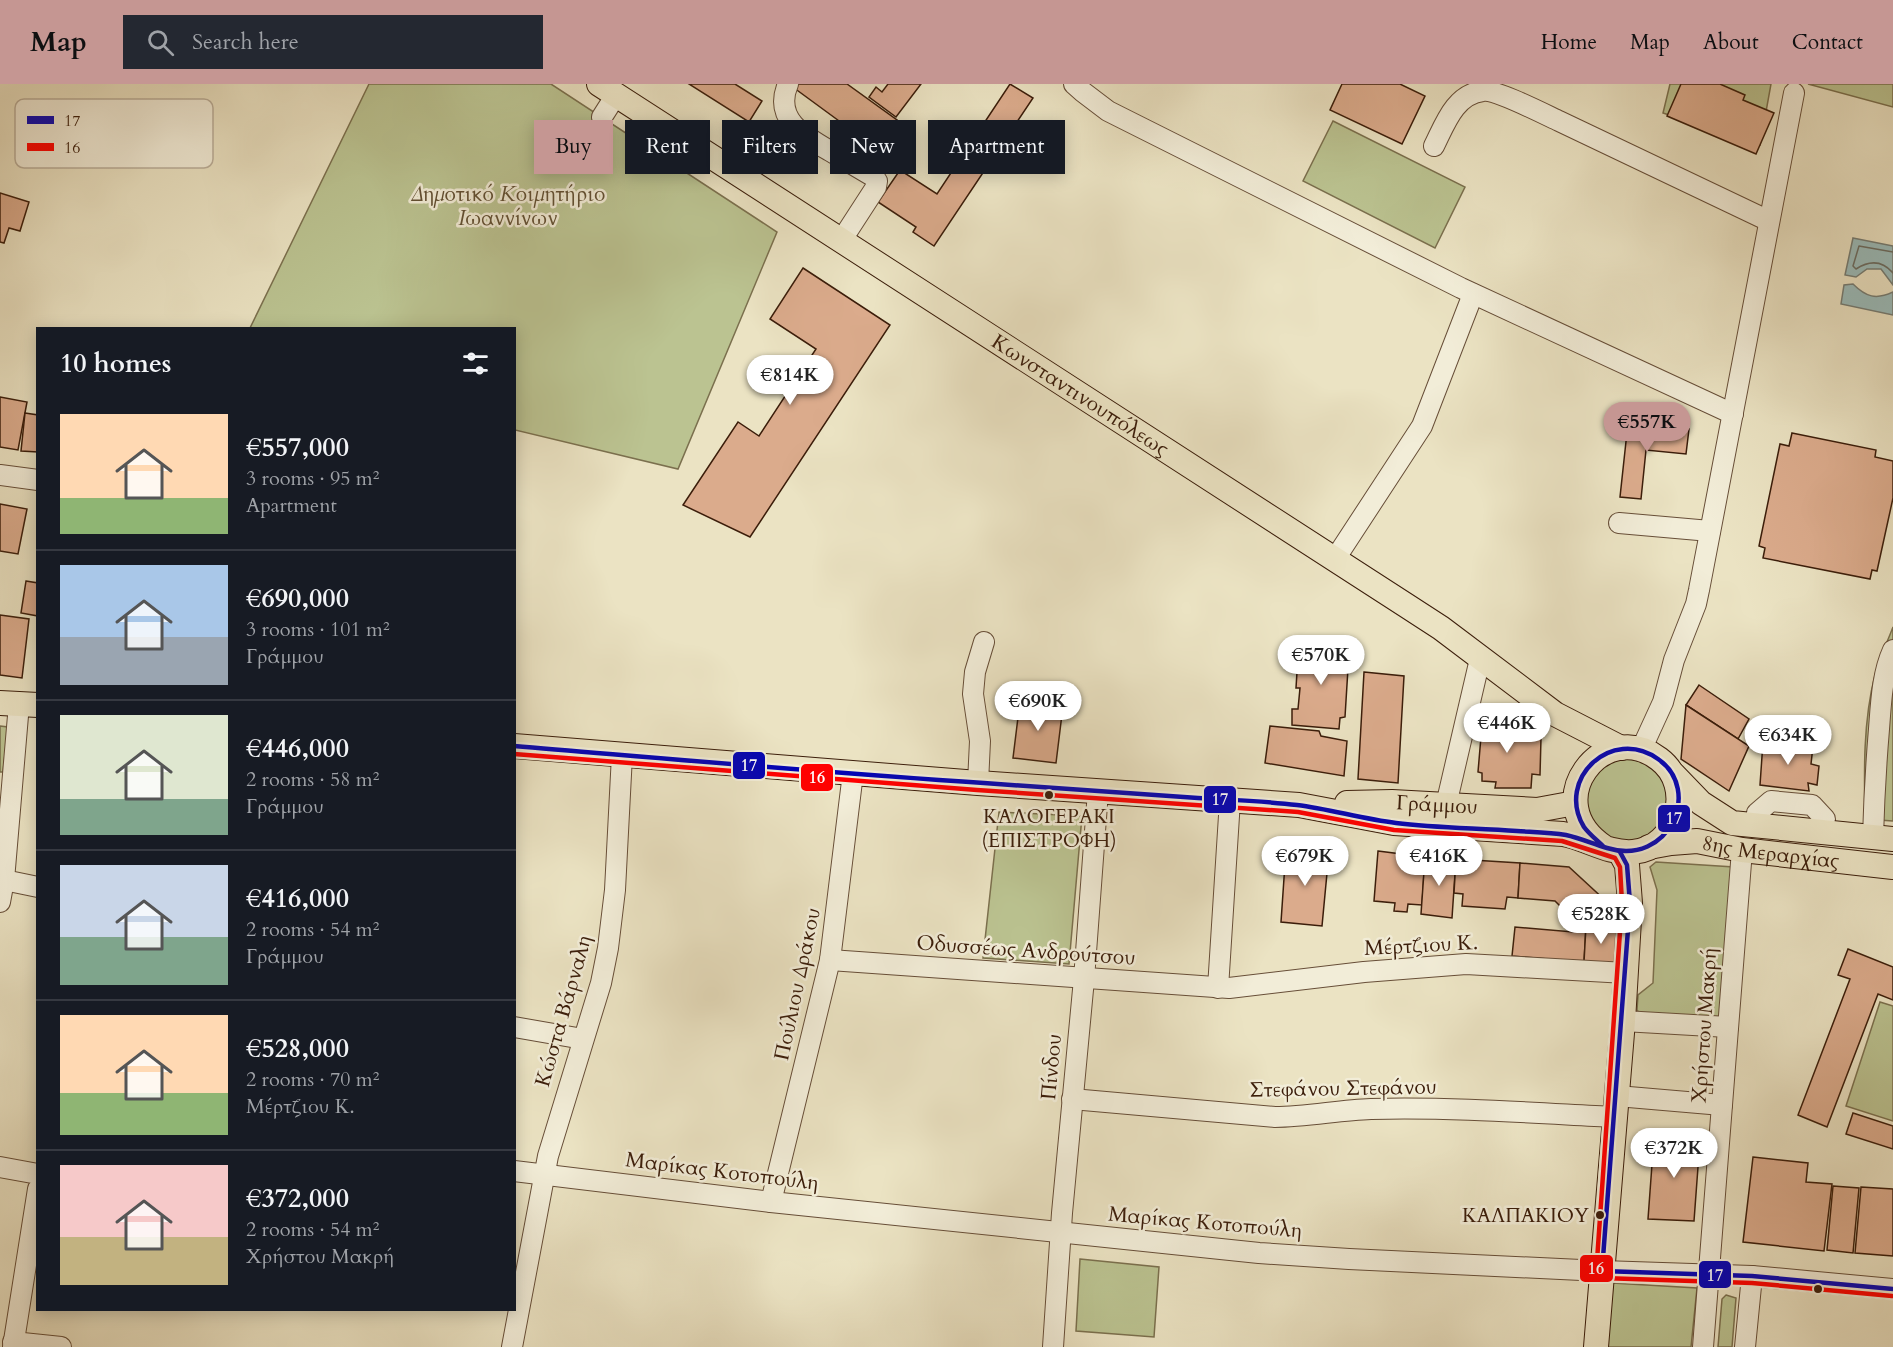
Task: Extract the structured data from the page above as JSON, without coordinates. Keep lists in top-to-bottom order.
{
  "streets": {
    "main road": ["Κωνσταντινουπόλεως", "Γράμμου", "8ης Μεραρχίας"],
    "street": [
      "Μέρτζιου Κ.",
      "Οδυσσέως Ανδρούτσου",
      "Πούλιου Δράκου",
      "Κώστα Βάρναλη",
      "Χρήστου Μακρή",
      "Πίνδου",
      "Στεφάνου Στεφάνου",
      "Μαρίκας Κοτοπούλη"
    ]
  },
  "crossings": [
    ["Κωνσταντινουπόλεως", "Γράμμου"],
    ["Κωνσταντινουπόλεως", "8ης Μεραρχίας"],
    ["Γράμμου", "8ης Μεραρχίας"],
    ["Γράμμου", "Πούλιου Δράκου"],
    ["Γράμμου", "Κώστα Βάρναλη"],
    ["Γράμμου", "Πίνδου"],
    ["8ης Μεραρχίας", "Χρήστου Μακρή"],
    ["Μέρτζιου Κ.", "Οδυσσέως Ανδρούτσου"],
    ["Οδυσσέως Ανδρούτσου", "Πούλιου Δράκου"],
    ["Οδυσσέως Ανδρούτσου", "Πίνδου"],
    ["Πούλιου Δράκου", "Μαρίκας Κοτοπούλη"],
    ["Κώστα Βάρναλη", "Μαρίκας Κοτοπούλη"],
    ["Χρήστου Μακρή", "Στεφάνου Στεφάνου"],
    ["Χρήστου Μακρή", "Μαρίκας Κοτοπούλη"],
    ["Πίνδου", "Στεφάνου Στεφάνου"],
    ["Πίνδου", "Μαρίκας Κοτοπούλη"]
  ],
  "parks": ["Δημοτικό Κοιμητήριο Ιωαννίνων"],
  "places": ["ΚΑΛΟΓΕΡΑΚΙ (ΕΠΙΣΤΡΟΦΗ)", "ΚΑΛΠΑΚΙΟΥ"],
  "lines": ["transit line 17", "transit line 16"],
  "legend": ["17", "16"],
  "page": {
    "header": "Map",
    "search": "Search here",
    "nav": [
      "Home",
      "Map",
      "About",
      "Contact"
    ],
    "chip": [
      "Buy",
      "Rent",
      "Filters",
      "New",
      "Apartment"
    ],
    "heading": "10 homes",
    "price": [
      "€814K",
      "€557K",
      "€570K",
      "€690K",
      "€446K",
      "€634K",
      "€679K",
      "€416K",
      "€528K",
      "€372K"
    ],
    "list": [
      {
        "name": "€557,000",
        "note": "3 rooms · 95 m² · Apartment"
      },
      {
        "name": "€690,000",
        "note": "3 rooms · 101 m² · Γράμμου"
      },
      {
        "name": "€446,000",
        "note": "2 rooms · 58 m² · Γράμμου"
      },
      {
        "name": "€416,000",
        "note": "2 rooms · 54 m² · Γράμμου"
      },
      {
        "name": "€528,000",
        "note": "2 rooms · 70 m² · Μέρτζιου Κ."
      },
      {
        "name": "€372,000",
        "note": "2 rooms · 54 m² · Χρήστου Μακρή"
      }
    ]
  }
}
